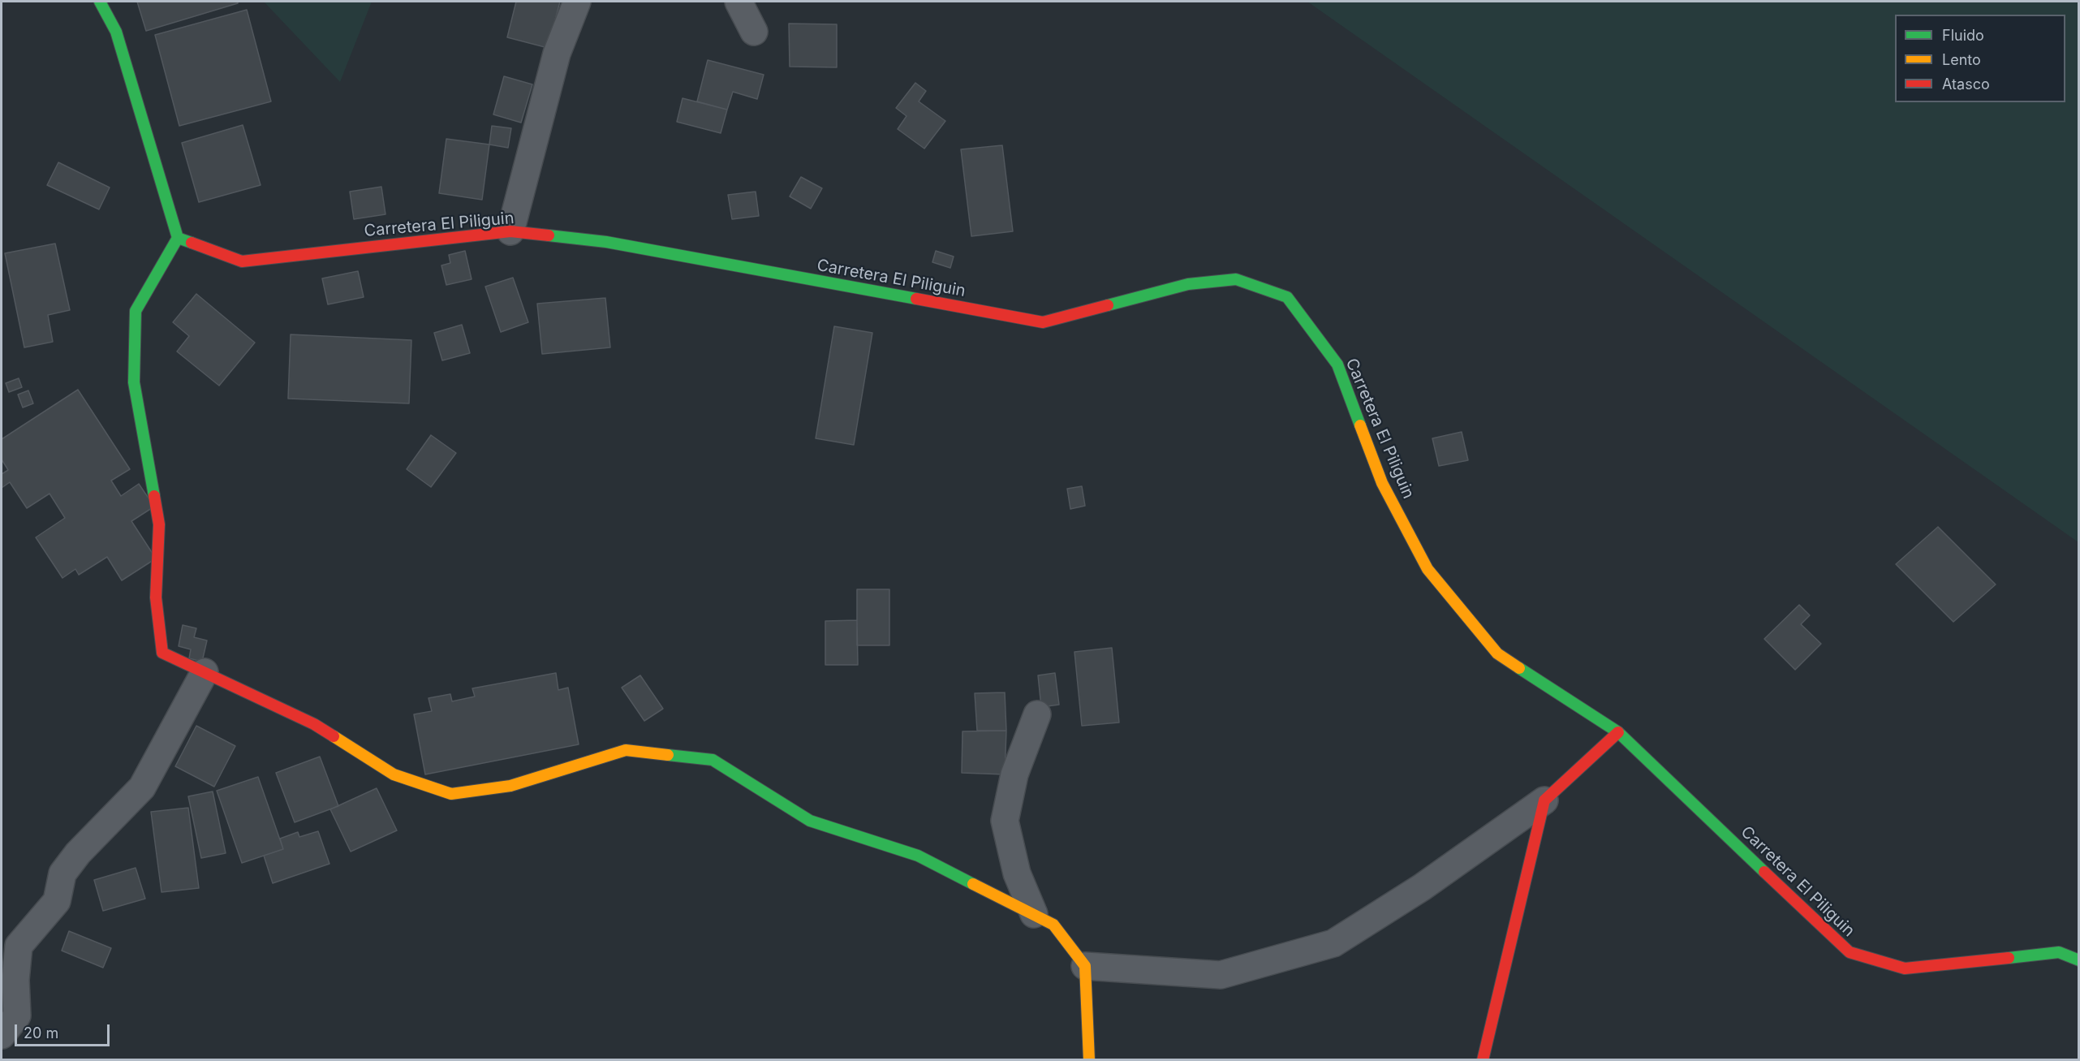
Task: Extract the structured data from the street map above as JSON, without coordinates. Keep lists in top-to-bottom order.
{
  "streets": {
    "street": ["Carretera El Piliguin"]
  },
  "legend": ["Fluido", "Lento", "Atasco"],
  "scale_bar": "20 m"
}
